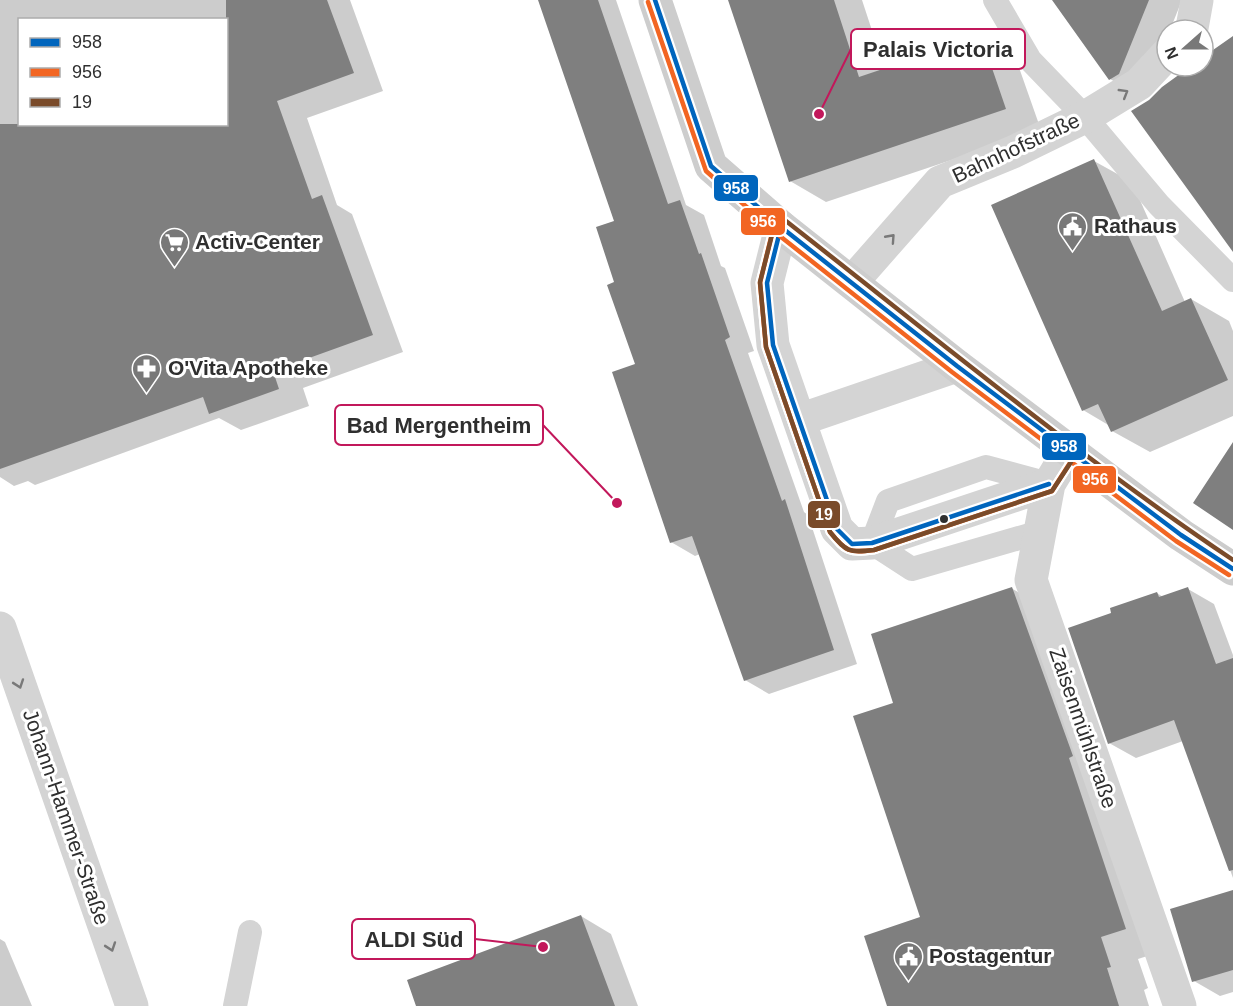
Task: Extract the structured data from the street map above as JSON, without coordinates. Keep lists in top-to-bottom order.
{
  "streets": {
    "street": ["Bahnhofstraße", "Zaisenmühlstraße", "Johann-Hammer-Straße"]
  },
  "one_way": ["Bahnhofstraße", "Johann-Hammer-Straße"],
  "places": {
    "other": ["Palais Victoria", "Bad Mergentheim", "ALDI Süd"],
    "public building": ["Rathaus", "Postagentur"],
    "supermarket": ["Activ-Center"],
    "pharmacy": ["O'Vita Apotheke"]
  },
  "lines": ["transit line 958", "transit line 956", "transit line 19"],
  "legend": ["958", "956", "19"],
  "north": "left"
}
